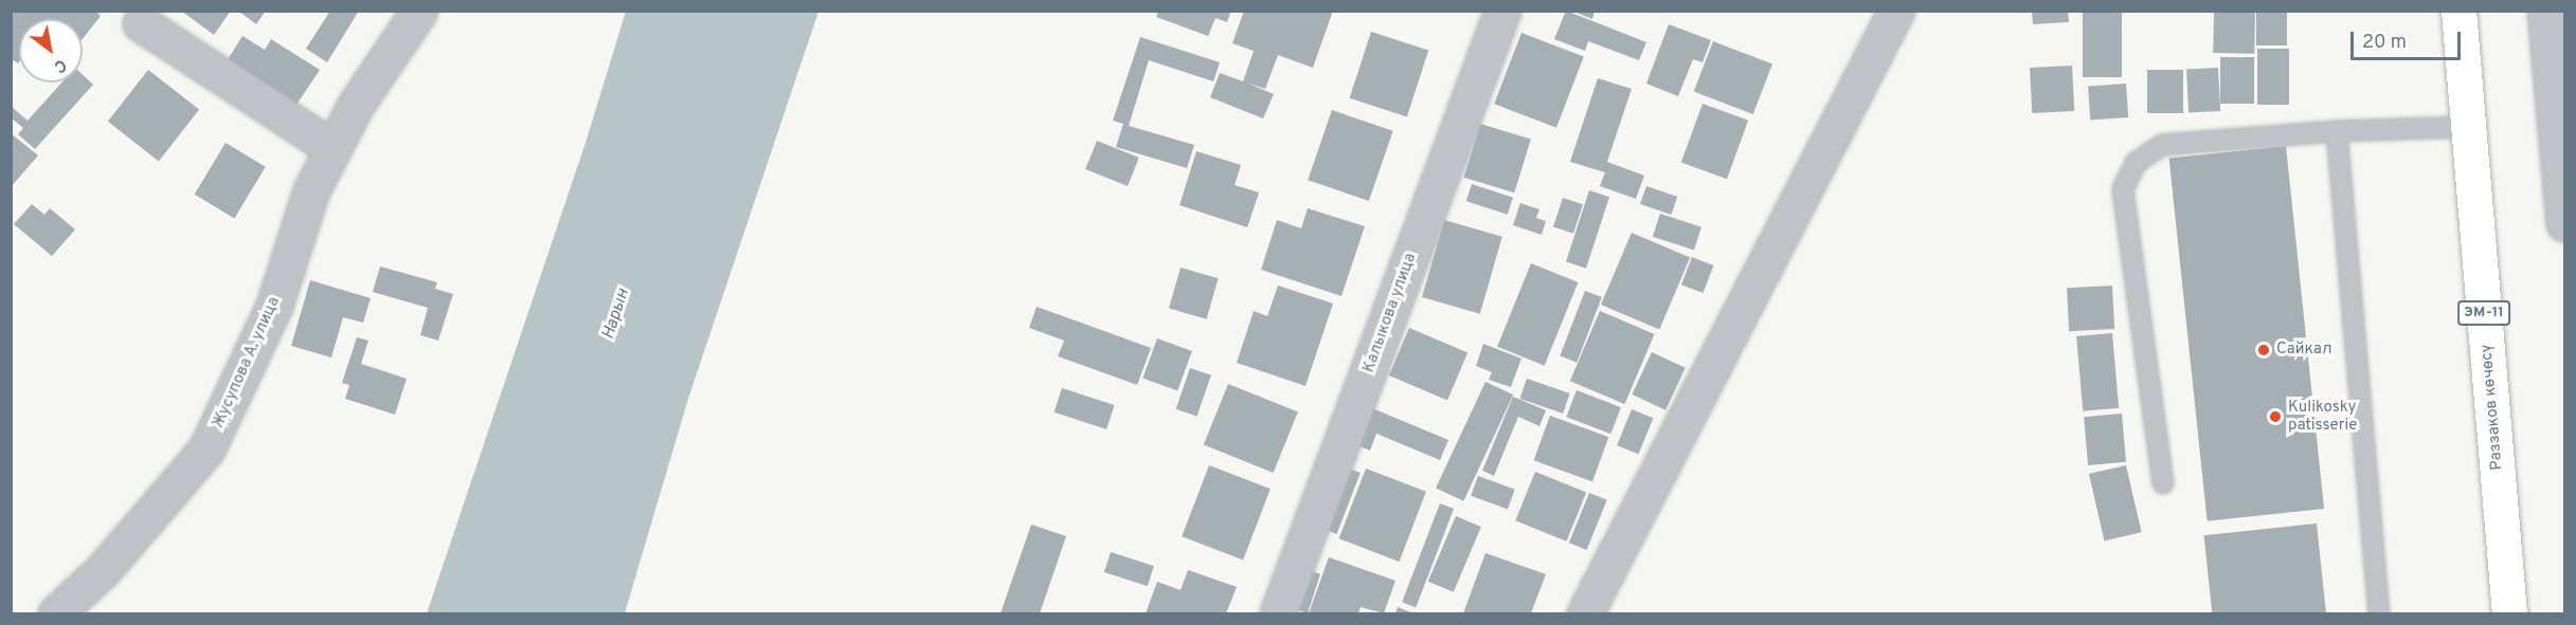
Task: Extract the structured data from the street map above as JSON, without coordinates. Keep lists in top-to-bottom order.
{
  "streets": {
    "highway": ["ЭМ-11", "Раззаков көчөсү"],
    "street": ["Калыкова улица", "Жусупова А. улица"]
  },
  "water": ["Нарын"],
  "places": ["Сайкал", "Kulikosky patisserie"],
  "scale_bar": "20 m",
  "north": "bottom right"
}
